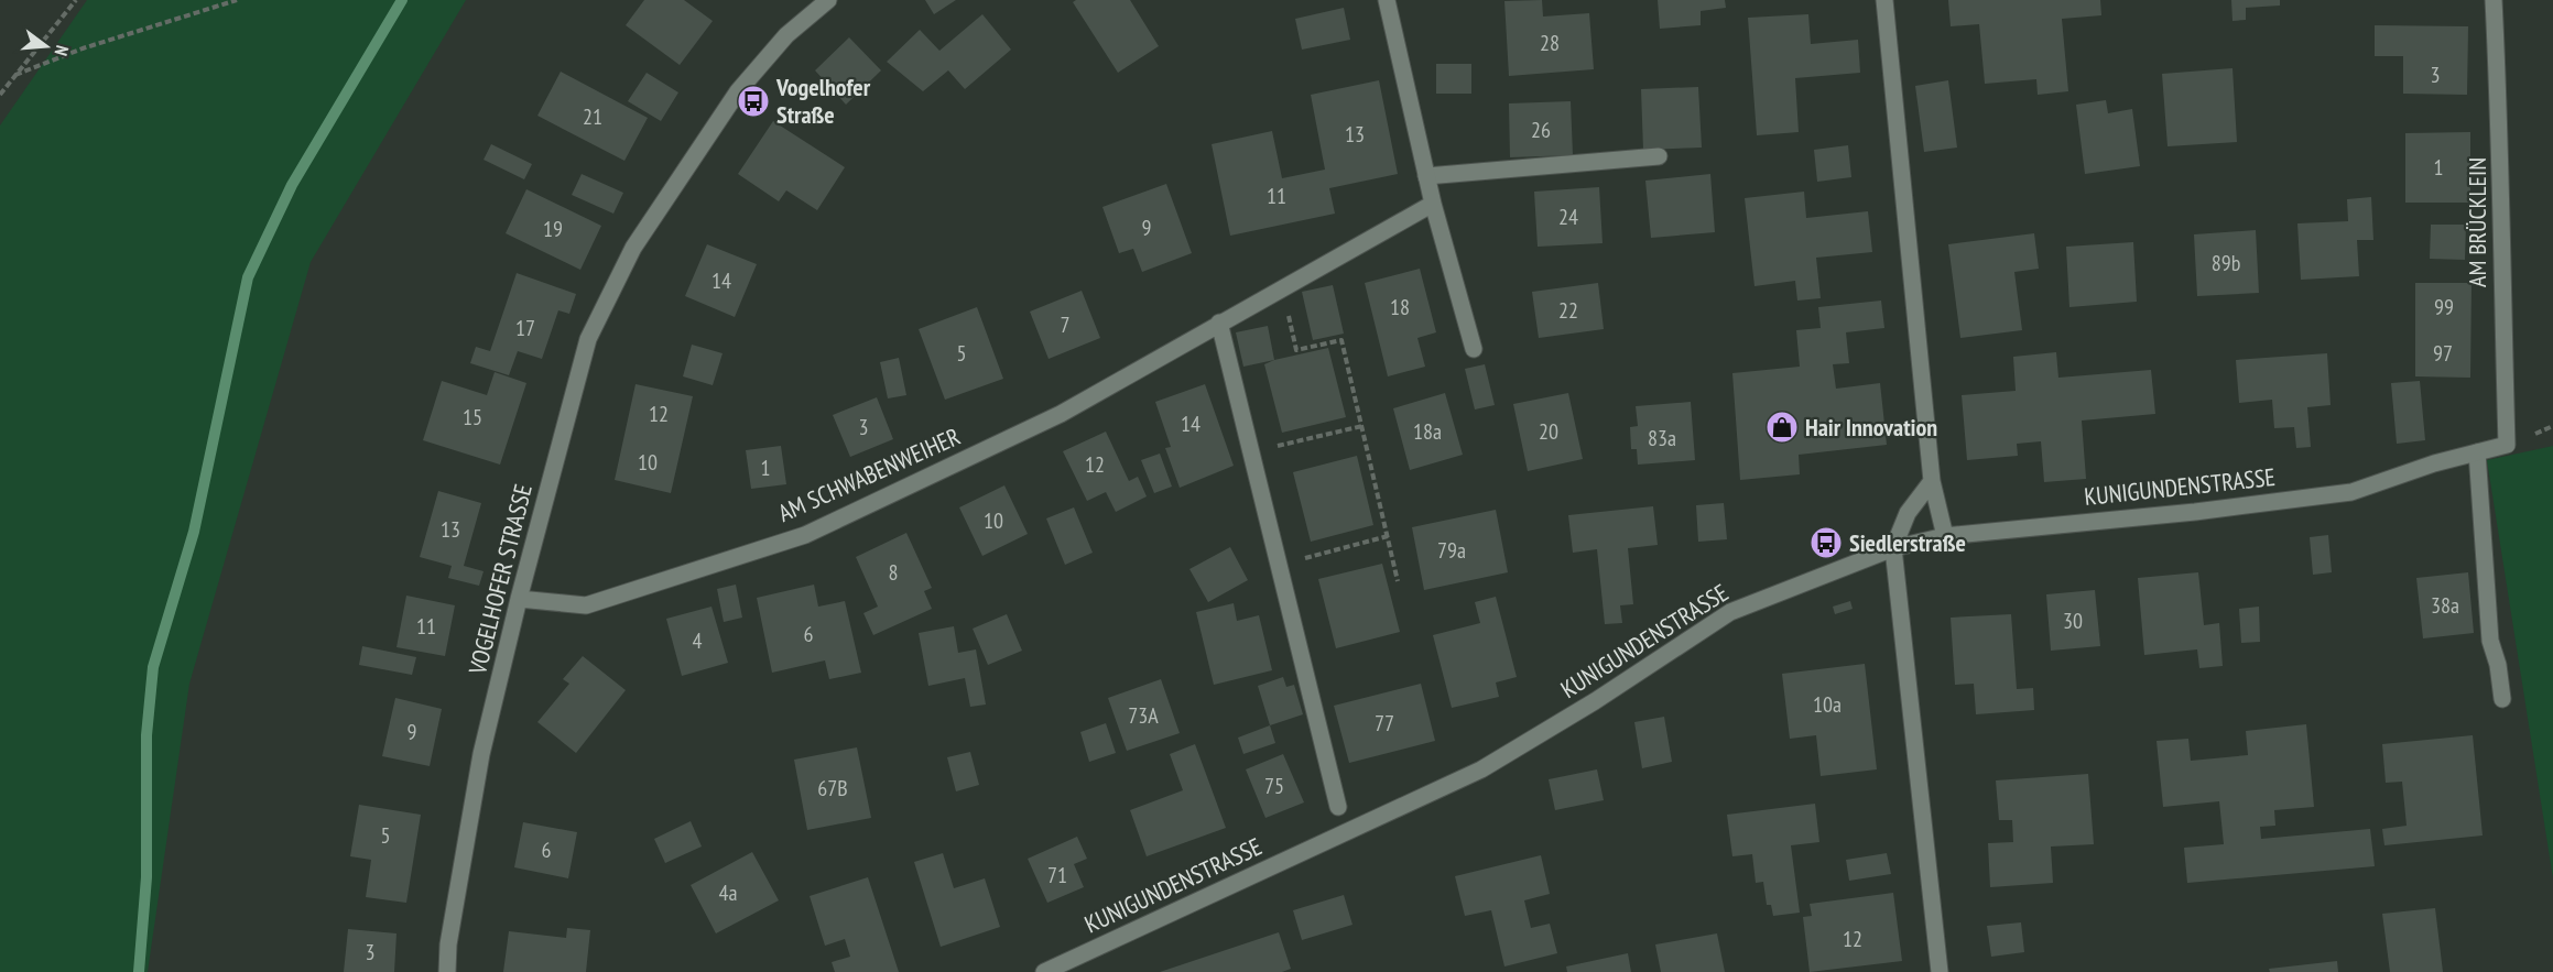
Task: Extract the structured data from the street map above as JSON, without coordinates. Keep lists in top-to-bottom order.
{
  "streets": {
    "street": [
      "AM BRÜCKLEIN",
      "AM SCHWABENWEIHER",
      "KUNIGUNDENSTRASSE",
      "VOGELHOFER STRASSE"
    ]
  },
  "crossings": [
    ["AM BRÜCKLEIN", "KUNIGUNDENSTRASSE"],
    ["AM SCHWABENWEIHER", "VOGELHOFER STRASSE"]
  ],
  "places": {
    "bus stop": ["Vogelhofer Straße", "Siedlerstraße"],
    "shop": ["Hair Innovation"]
  },
  "house_numbers": [
    "28",
    "3",
    "21",
    "26",
    "13",
    "1",
    "11",
    "24",
    "9",
    "19",
    "89b",
    "14",
    "18",
    "99",
    "22",
    "7",
    "17",
    "5",
    "97",
    "12",
    "15",
    "14",
    "3",
    "18a",
    "20",
    "83a",
    "10",
    "12",
    "1",
    "10",
    "13",
    "79a",
    "8",
    "38a",
    "30",
    "11",
    "6",
    "4",
    "10a",
    "73A",
    "77",
    "9",
    "75",
    "67B",
    "5",
    "6",
    "71",
    "4a",
    "12",
    "3"
  ],
  "north": "right"
}
